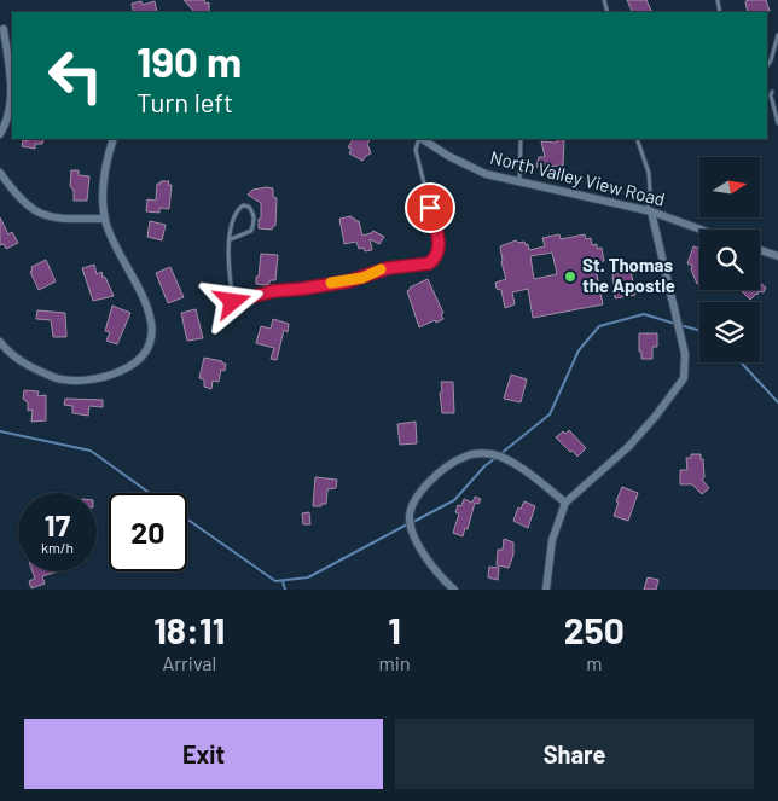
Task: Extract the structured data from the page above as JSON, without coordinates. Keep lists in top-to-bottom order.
{
  "streets": {
    "street": ["North Valley View Road"]
  },
  "places": ["St. Thomas the Apostle"],
  "north": "right",
  "page": {
    "turn": ["190 m", "Turn left"],
    "speed": "17 km/h",
    "limit": "20",
    "eta": [
      "18:11",
      "Arrival",
      "1",
      "min",
      "250",
      "m"
    ],
    "buttons": ["Exit", "Share"]
  }
}
